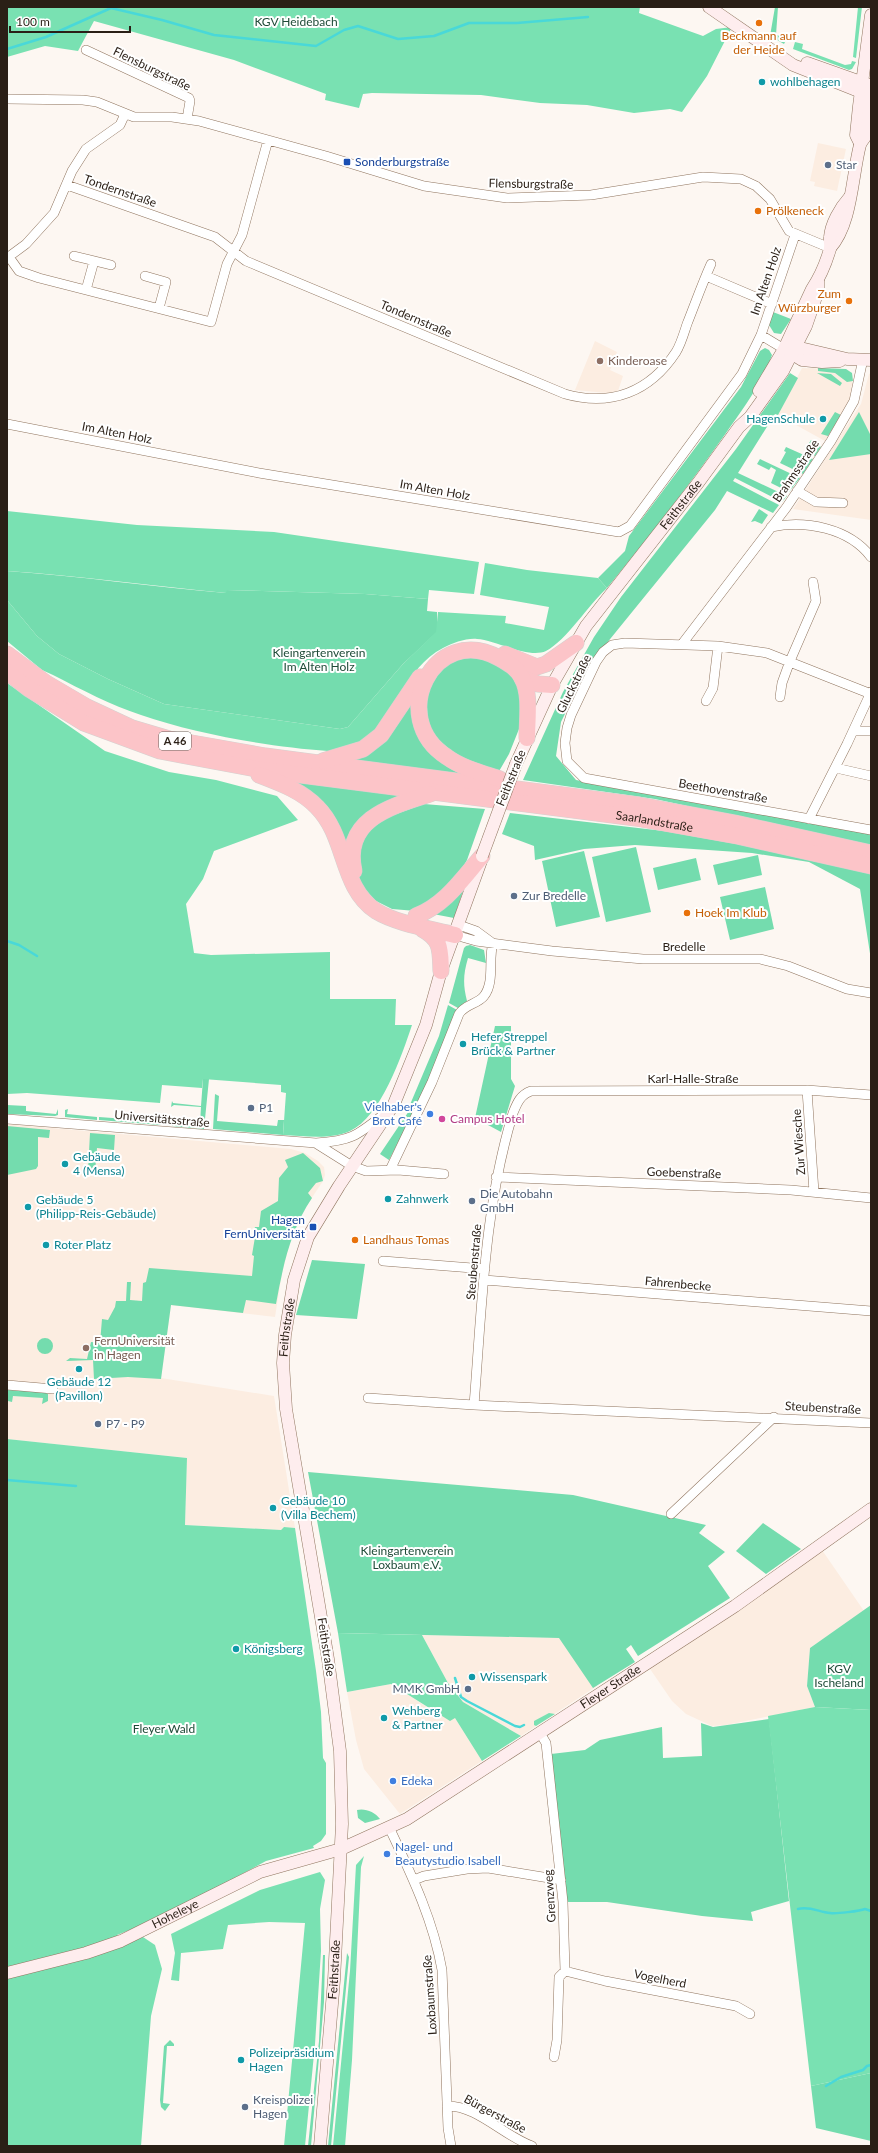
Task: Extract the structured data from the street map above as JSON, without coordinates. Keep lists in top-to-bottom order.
{
  "streets": {
    "highway": ["A 46", "Saarlandstraße"],
    "main road": ["Feithstraße", "Fleyer Straße", "Hoheleye"],
    "street": [
      "Flensburgstraße",
      "Tondernstraße",
      "Im Alten Holz",
      "Brahmsstraße",
      "Gluckstraße",
      "Beethovenstraße",
      "Bredelle",
      "Karl-Halle-Straße",
      "Universitätsstraße",
      "Zur Wiesche",
      "Goebenstraße",
      "Steubenstraße",
      "Fahrenbecke",
      "Grenzweg",
      "Vogelherd",
      "Loxbaumstraße",
      "Bürgerstraße"
    ]
  },
  "crossings": [
    ["Flensburgstraße", "Im Alten Holz"],
    ["Im Alten Holz", "Feithstraße"],
    ["Brahmsstraße", "Gluckstraße"],
    ["Feithstraße", "Bredelle"],
    ["Feithstraße", "Universitätsstraße"],
    ["Feithstraße", "Fleyer Straße"],
    ["Feithstraße", "Hoheleye"],
    ["Gluckstraße", "Beethovenstraße"],
    ["A 46", "Saarlandstraße"],
    ["Karl-Halle-Straße", "Zur Wiesche"],
    ["Karl-Halle-Straße", "Steubenstraße"],
    ["Zur Wiesche", "Goebenstraße"],
    ["Goebenstraße", "Steubenstraße"],
    ["Steubenstraße", "Fahrenbecke"],
    ["Fleyer Straße", "Grenzweg"],
    ["Fleyer Straße", "Hoheleye"],
    ["Fleyer Straße", "Loxbaumstraße"],
    ["Grenzweg", "Vogelherd"],
    ["Loxbaumstraße", "Bürgerstraße"]
  ],
  "parks": [
    "KGV Heidebach",
    "Kleingartenverein Im Alten Holz",
    "Kleingartenverein Loxbaum e.V.",
    "KGV Ischeland",
    "Fleyer Wald"
  ],
  "places": {
    "other": [
      "Beckmann auf der Heide",
      "wohlbehagen",
      "Star",
      "Prölkeneck",
      "Zum Würzburger",
      "Kinderoase",
      "HagenSchule",
      "Zur Bredelle",
      "Hoek Im Klub",
      "Hefer Streppel Brück & Partner",
      "P1",
      "Vielhaber's Brot Café",
      "Campus Hotel",
      "Gebäude 4 (Mensa)",
      "Zahnwerk",
      "Die Autobahn GmbH",
      "Gebäude 5 (Philipp-Reis-Gebäude)",
      "Landhaus Tomas",
      "Roter Platz",
      "FernUniversität in Hagen",
      "Gebäude 12 (Pavillon)",
      "P7 - P9",
      "Gebäude 10 (Villa Bechem)",
      "Königsberg",
      "Wissenspark",
      "MMK GmbH",
      "Wehberg & Partner",
      "Edeka",
      "Nagel- und Beautystudio Isabell",
      "Polizeipräsidium Hagen",
      "Kreispolizei Hagen"
    ],
    "transit": ["Sonderburgstraße", "Hagen FernUniversität"]
  },
  "scale_bar": "100 m"
}
